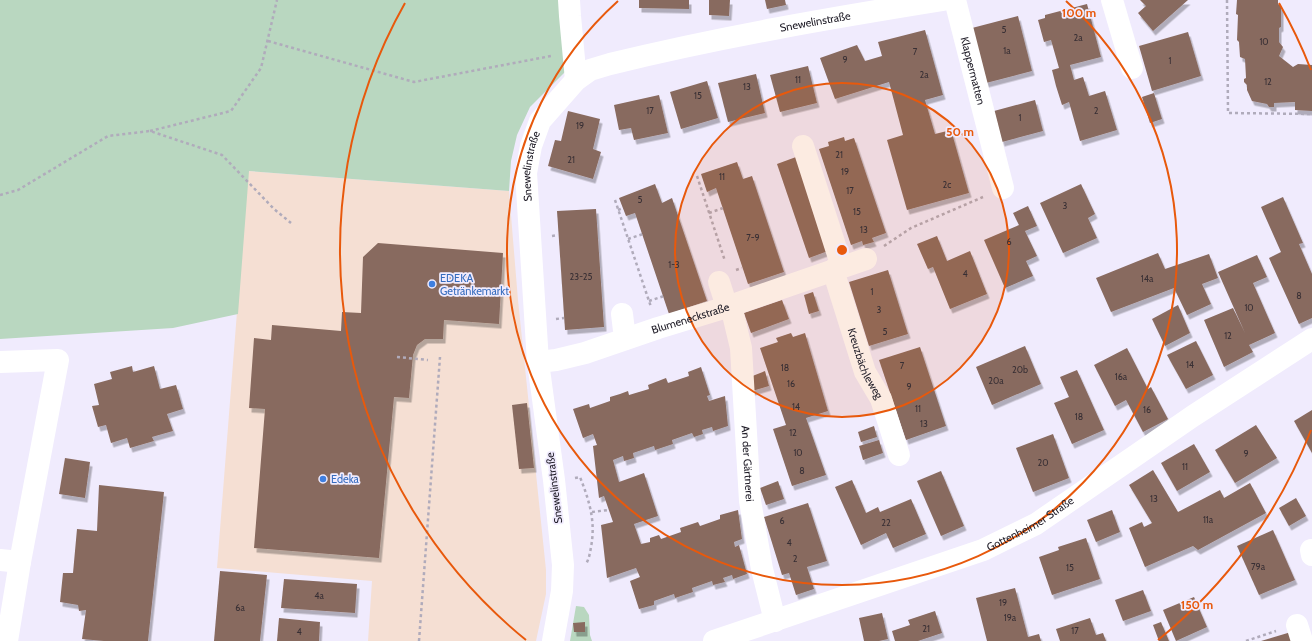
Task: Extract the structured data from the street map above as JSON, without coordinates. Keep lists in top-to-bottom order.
{
  "streets": {
    "street": [
      "Snewelinstraße",
      "Klappermatten",
      "Blumeneckstraße",
      "Kreuzbächleweg",
      "An der Gärtnerei",
      "Gottenheimer Straße"
    ]
  },
  "crossings": [
    ["Snewelinstraße", "Blumeneckstraße"],
    ["Blumeneckstraße", "Kreuzbächleweg"],
    ["Blumeneckstraße", "An der Gärtnerei"],
    ["An der Gärtnerei", "Gottenheimer Straße"]
  ],
  "places": ["EDEKA Getränkemarkt", "Edeka"],
  "house_numbers": [
    "5",
    "2a",
    "10",
    "1a",
    "7",
    "9",
    "1",
    "2a",
    "11",
    "12",
    "13",
    "15",
    "17",
    "2",
    "1",
    "19",
    "21",
    "21",
    "19",
    "11",
    "2c",
    "17",
    "5",
    "3",
    "15",
    "13",
    "7-9",
    "6",
    "1-3",
    "4",
    "23-25",
    "14a",
    "1",
    "8",
    "10",
    "3",
    "5",
    "12",
    "14",
    "7",
    "18",
    "20b",
    "16a",
    "20a",
    "16",
    "9",
    "14",
    "11",
    "16",
    "18",
    "13",
    "12",
    "10",
    "9",
    "20",
    "11",
    "8",
    "13",
    "11a",
    "6",
    "22",
    "4",
    "2",
    "79a",
    "15",
    "4a",
    "19",
    "6a",
    "19a",
    "21",
    "17",
    "4"
  ],
  "rings": ["100 m", "50 m", "150 m"]
}
